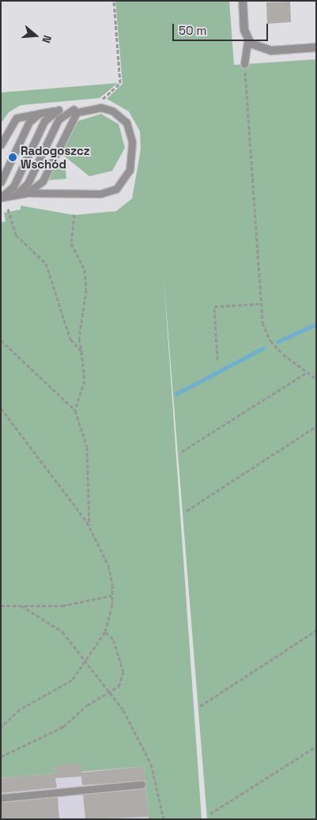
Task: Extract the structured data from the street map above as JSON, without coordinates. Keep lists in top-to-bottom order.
{
  "places": ["Radogoszcz Wschód"],
  "scale_bar": "50 m",
  "north": "right"
}
